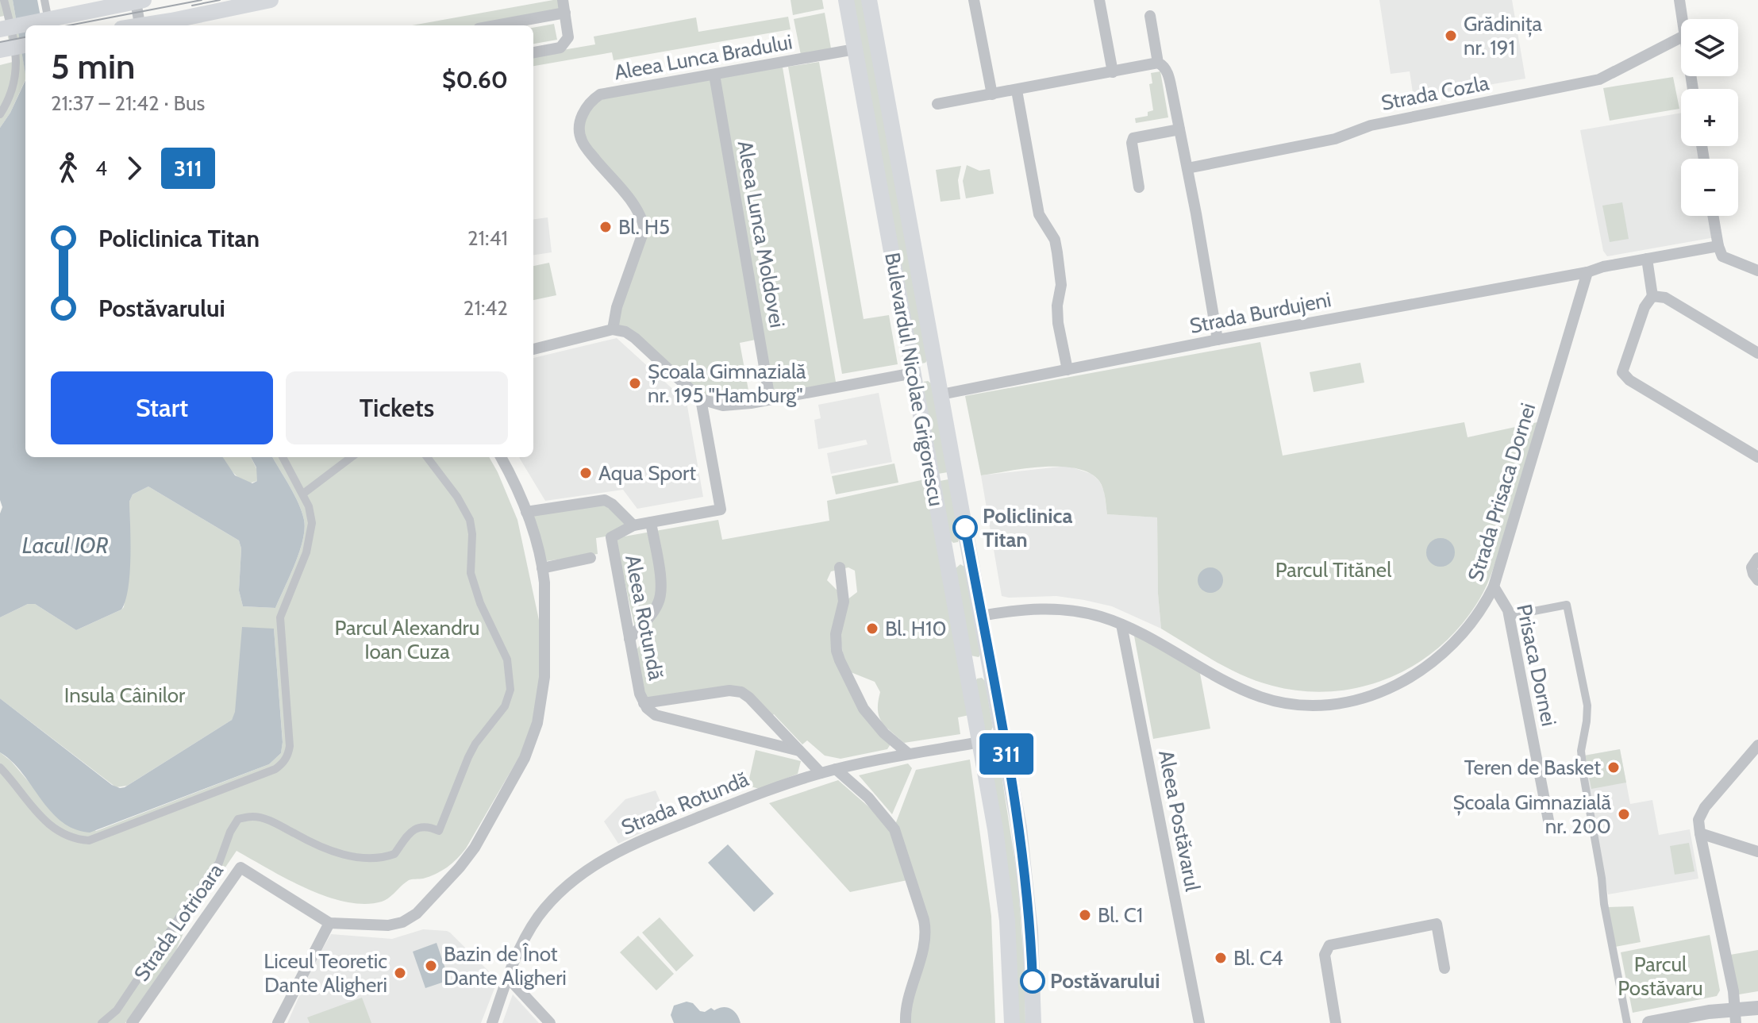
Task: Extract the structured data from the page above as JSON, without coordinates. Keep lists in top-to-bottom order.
{
  "streets": {
    "main road": ["Bulevardul Nicolae Grigorescu"],
    "street": [
      "Aleea Lunca Bradului",
      "Strada Cozla",
      "Aleea Lunca Moldovei",
      "Strada Burdujeni",
      "Strada Prisaca Dornei",
      "Aleea Rotundă",
      "Prisaca Dornei",
      "Strada Rotundă",
      "Aleea Postăvarul",
      "Strada Lotrioara"
    ]
  },
  "crossings": [
    ["Aleea Lunca Bradului", "Aleea Lunca Moldovei"],
    ["Aleea Lunca Bradului", "Bulevardul Nicolae Grigorescu"],
    ["Strada Burdujeni", "Bulevardul Nicolae Grigorescu"],
    ["Strada Burdujeni", "Strada Prisaca Dornei"],
    ["Bulevardul Nicolae Grigorescu", "Strada Prisaca Dornei"],
    ["Bulevardul Nicolae Grigorescu", "Strada Rotundă"],
    ["Strada Prisaca Dornei", "Prisaca Dornei"],
    ["Strada Prisaca Dornei", "Aleea Postăvarul"],
    ["Aleea Rotundă", "Strada Rotundă"]
  ],
  "water": ["Lacul IOR"],
  "parks": [
    "Parcul Titănel",
    "Parcul Alexandru Ioan Cuza",
    "Insula Câinilor",
    "Parcul Postăvaru"
  ],
  "places": [
    "Grădinița nr. 191",
    "Bl. H5",
    "Școala Gimnazială nr. 195 \"Hamburg\"",
    "Aqua Sport",
    "Policlinica Titan",
    "Bl. H10",
    "Teren de Basket",
    "Școala Gimnazială nr. 200",
    "Bl. C1",
    "Bl. C4",
    "Bazin de Înot Dante Aligheri",
    "Liceul Teoretic Dante Aligheri",
    "Postăvarului"
  ],
  "lines": ["bus line 311"],
  "page": {
    "on_map": "311",
    "map_buttons": ["+", "−"],
    "heading": ["5 min", "21:37 – 21:42 · Bus", "$0.60"],
    "legs": ["4", "311"],
    "list": [
      {
        "name": "Policlinica Titan",
        "value": "21:41"
      },
      {
        "name": "Postăvarului",
        "value": "21:42"
      }
    ],
    "buttons": ["Start", "Tickets"]
  }
}
